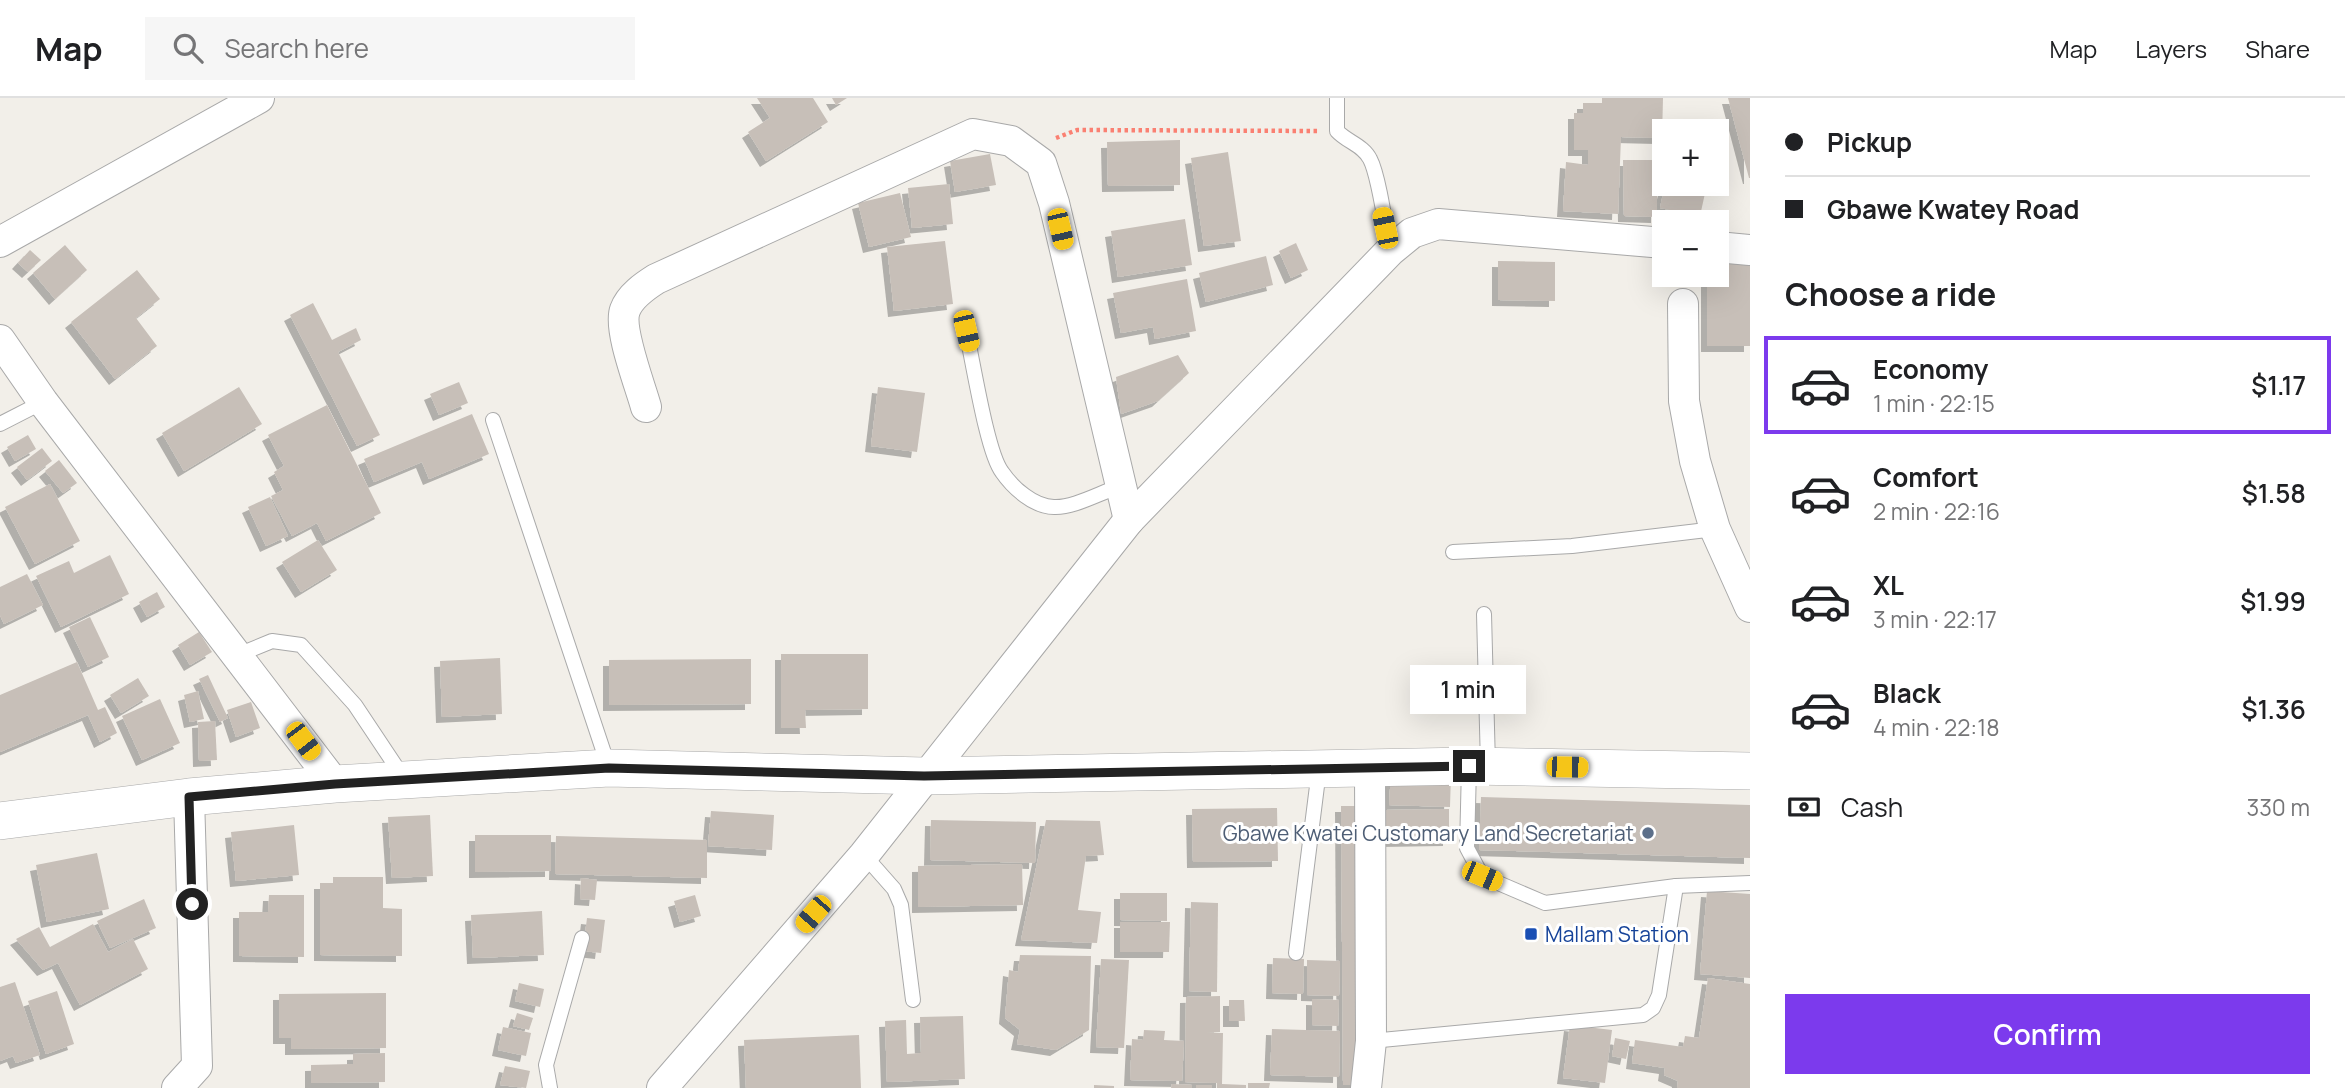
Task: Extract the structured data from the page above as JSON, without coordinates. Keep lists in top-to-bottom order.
{
  "places": {
    "other": ["Gbawe Kwatei Customary Land Secretariat"],
    "transit": ["Mallam Station"]
  },
  "page": {
    "header": "Map",
    "search": "Search here",
    "nav": ["Map", "Layers", "Share"],
    "banner": ["Pickup", "Gbawe Kwatey Road"],
    "map_buttons": ["+", "−"],
    "heading": "Choose a ride",
    "list": [
      {
        "name": "Economy",
        "note": "1 min · 22:15",
        "value": "$1.17"
      },
      {
        "name": "Comfort",
        "note": "2 min · 22:16",
        "value": "$1.58"
      },
      {
        "name": "XL",
        "note": "3 min · 22:17",
        "value": "$1.99"
      },
      {
        "name": "Black",
        "note": "4 min · 22:18",
        "value": "$1.36"
      }
    ],
    "bubble": "1 min",
    "pay": ["Cash", "330 m"],
    "buttons": "Confirm"
  }
}
